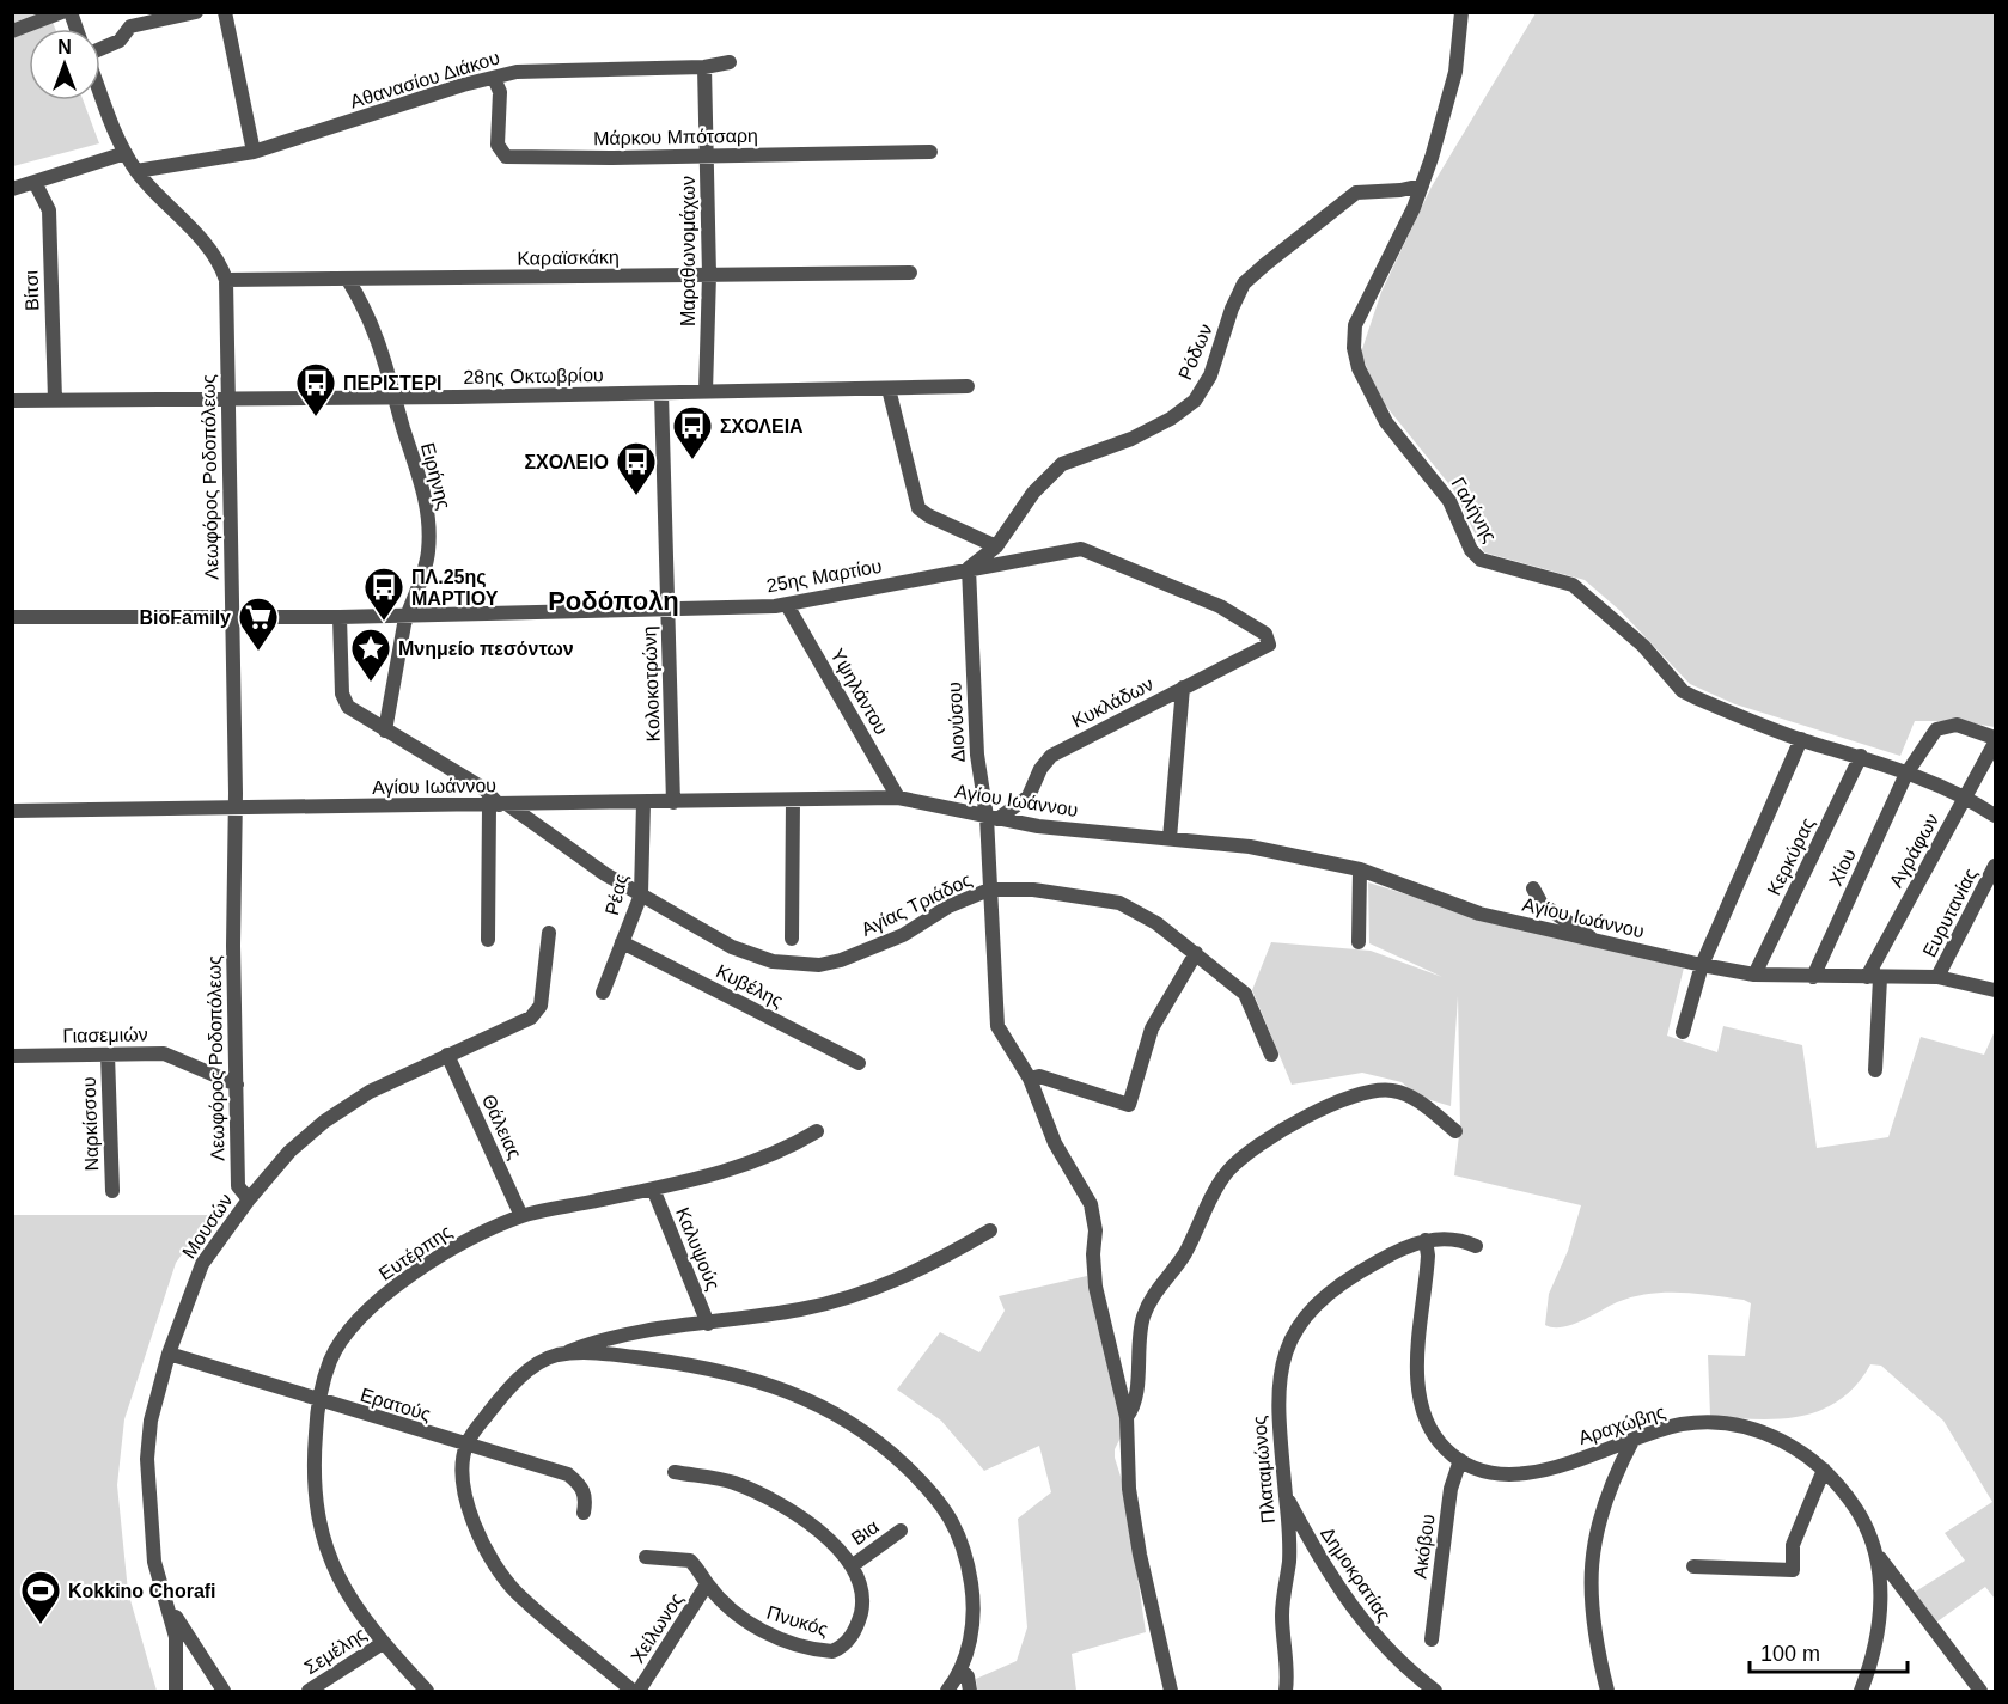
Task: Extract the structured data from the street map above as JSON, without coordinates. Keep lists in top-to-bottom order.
{
  "streets": {
    "street": [
      "Αθανασίου Διάκου",
      "Μάρκου Μπότσαρη",
      "Μαραθωνομάχων",
      "Καραϊσκάκη",
      "Βίτσι",
      "Ρόδων",
      "28ης Οκτωβρίου",
      "Ειρήνης",
      "Λεωφόρος Ροδοπόλεως",
      "Γαλήνης",
      "25ης Μαρτίου",
      "Κολοκοτρώνη",
      "Υψηλάντου",
      "Κυκλάδων",
      "Διονύσου",
      "Αγίου Ιωάννου",
      "Αγράφων",
      "Κερκύρας",
      "Χίου",
      "Ρέας",
      "Αγίας Τριάδος",
      "Ευρυτανίας",
      "Κυβέλης",
      "Γιασεμιών",
      "Ναρκίσσου",
      "Θάλειας",
      "Μουσών",
      "Καλυψούς",
      "Ευτέρπης",
      "Ερατούς",
      "Αραχώβης",
      "Πλαταμώνος",
      "Βια",
      "Ακόβου",
      "Δημοκρατίας",
      "Πνυκός",
      "Χείλωνος",
      "Σεμέλης"
    ]
  },
  "crossings": [
    ["Αθανασίου Διάκου", "Μάρκου Μπότσαρη"],
    ["Αθανασίου Διάκου", "Μαραθωνομάχων"],
    ["Αθανασίου Διάκου", "Λεωφόρος Ροδοπόλεως"],
    ["Μάρκου Μπότσαρη", "Μαραθωνομάχων"],
    ["Μαραθωνομάχων", "Καραϊσκάκη"],
    ["Μαραθωνομάχων", "28ης Οκτωβρίου"],
    ["Καραϊσκάκη", "Ειρήνης"],
    ["Καραϊσκάκη", "Λεωφόρος Ροδοπόλεως"],
    ["Βίτσι", "28ης Οκτωβρίου"],
    ["Ρόδων", "Γαλήνης"],
    ["Ρόδων", "25ης Μαρτίου"],
    ["Ρόδων", "Διονύσου"],
    ["28ης Οκτωβρίου", "Ειρήνης"],
    ["28ης Οκτωβρίου", "Λεωφόρος Ροδοπόλεως"],
    ["28ης Οκτωβρίου", "Κολοκοτρώνη"],
    ["Ειρήνης", "25ης Μαρτίου"],
    ["Λεωφόρος Ροδοπόλεως", "25ης Μαρτίου"],
    ["Λεωφόρος Ροδοπόλεως", "Αγίου Ιωάννου"],
    ["Λεωφόρος Ροδοπόλεως", "Γιασεμιών"],
    ["Λεωφόρος Ροδοπόλεως", "Μουσών"],
    ["Γαλήνης", "Αγράφων"],
    ["Γαλήνης", "Κερκύρας"],
    ["Γαλήνης", "Χίου"],
    ["25ης Μαρτίου", "Κολοκοτρώνη"],
    ["25ης Μαρτίου", "Υψηλάντου"],
    ["25ης Μαρτίου", "Κυκλάδων"],
    ["25ης Μαρτίου", "Διονύσου"],
    ["Κολοκοτρώνη", "Αγίου Ιωάννου"],
    ["Υψηλάντου", "Αγίου Ιωάννου"],
    ["Κυκλάδων", "Διονύσου"],
    ["Κυκλάδων", "Αγίου Ιωάννου"],
    ["Διονύσου", "Αγίου Ιωάννου"],
    ["Διονύσου", "Αγίας Τριάδος"],
    ["Αγίου Ιωάννου", "Αγράφων"],
    ["Αγίου Ιωάννου", "Κερκύρας"],
    ["Αγίου Ιωάννου", "Χίου"],
    ["Αγίου Ιωάννου", "Ρέας"],
    ["Αγίου Ιωάννου", "Αγίας Τριάδος"],
    ["Αγίου Ιωάννου", "Ευρυτανίας"],
    ["Αγράφων", "Χίου"],
    ["Ρέας", "Αγίας Τριάδος"],
    ["Ρέας", "Κυβέλης"],
    ["Γιασεμιών", "Ναρκίσσου"],
    ["Θάλειας", "Μουσών"],
    ["Θάλειας", "Ευτέρπης"],
    ["Μουσών", "Ερατούς"],
    ["Καλυψούς", "Ευτέρπης"],
    ["Ευτέρπης", "Ερατούς"],
    ["Ευτέρπης", "Σεμέλης"],
    ["Αραχώβης", "Πλαταμώνος"],
    ["Αραχώβης", "Ακόβου"],
    ["Πλαταμώνος", "Δημοκρατίας"],
    ["Βια", "Πνυκός"],
    ["Πνυκός", "Χείλωνος"]
  ],
  "districts": ["Ροδόπολη"],
  "places": {
    "bus stop": [
      "ΠΕΡΙΣΤΕΡΙ",
      "ΣΧΟΛΕΙΑ",
      "ΣΧΟΛΕΙΟ",
      "ΠΛ.25ης ΜΑΡΤΙΟΥ"
    ],
    "supermarket": ["BioFamily"],
    "place": ["Μνημείο πεσόντων"],
    "sports": ["Kokkino Chorafi"]
  },
  "scale_bar": "100 m",
  "north": "top"
}
